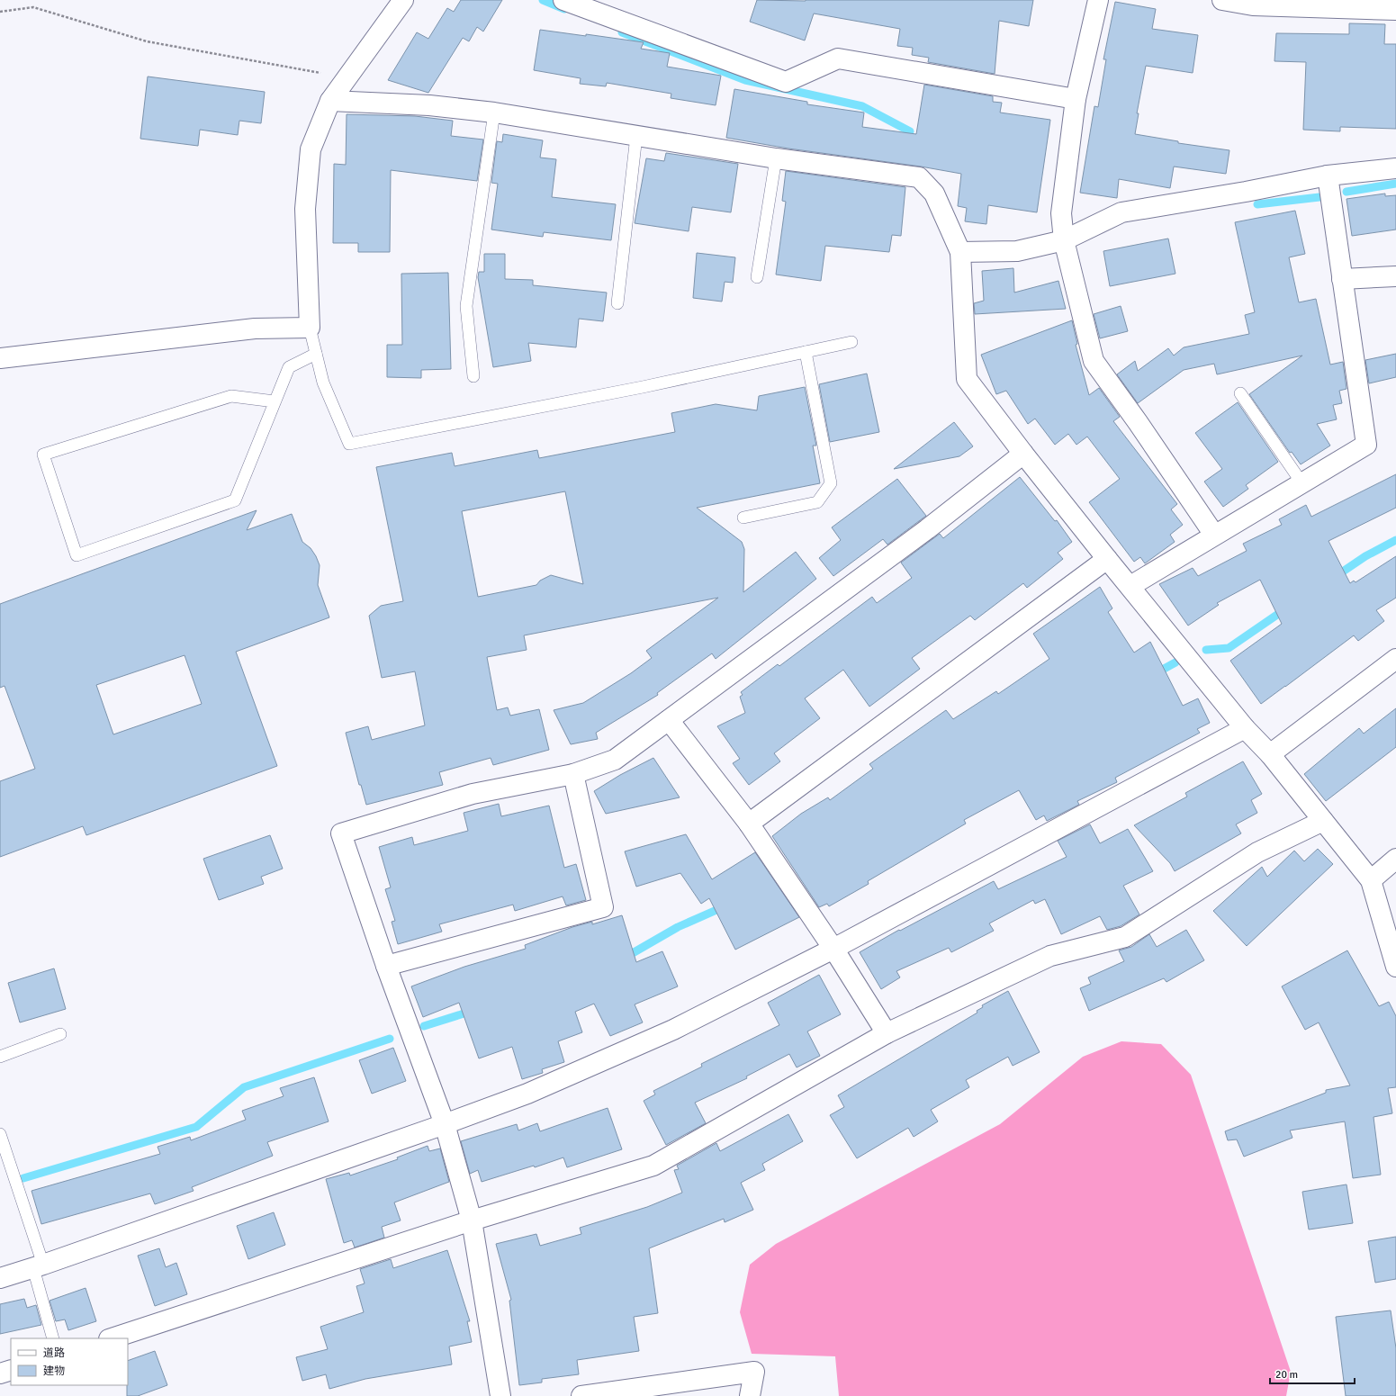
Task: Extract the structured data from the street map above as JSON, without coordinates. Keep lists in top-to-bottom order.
{
  "legend": ["道路", "建物"],
  "scale_bar": "20 m"
}
